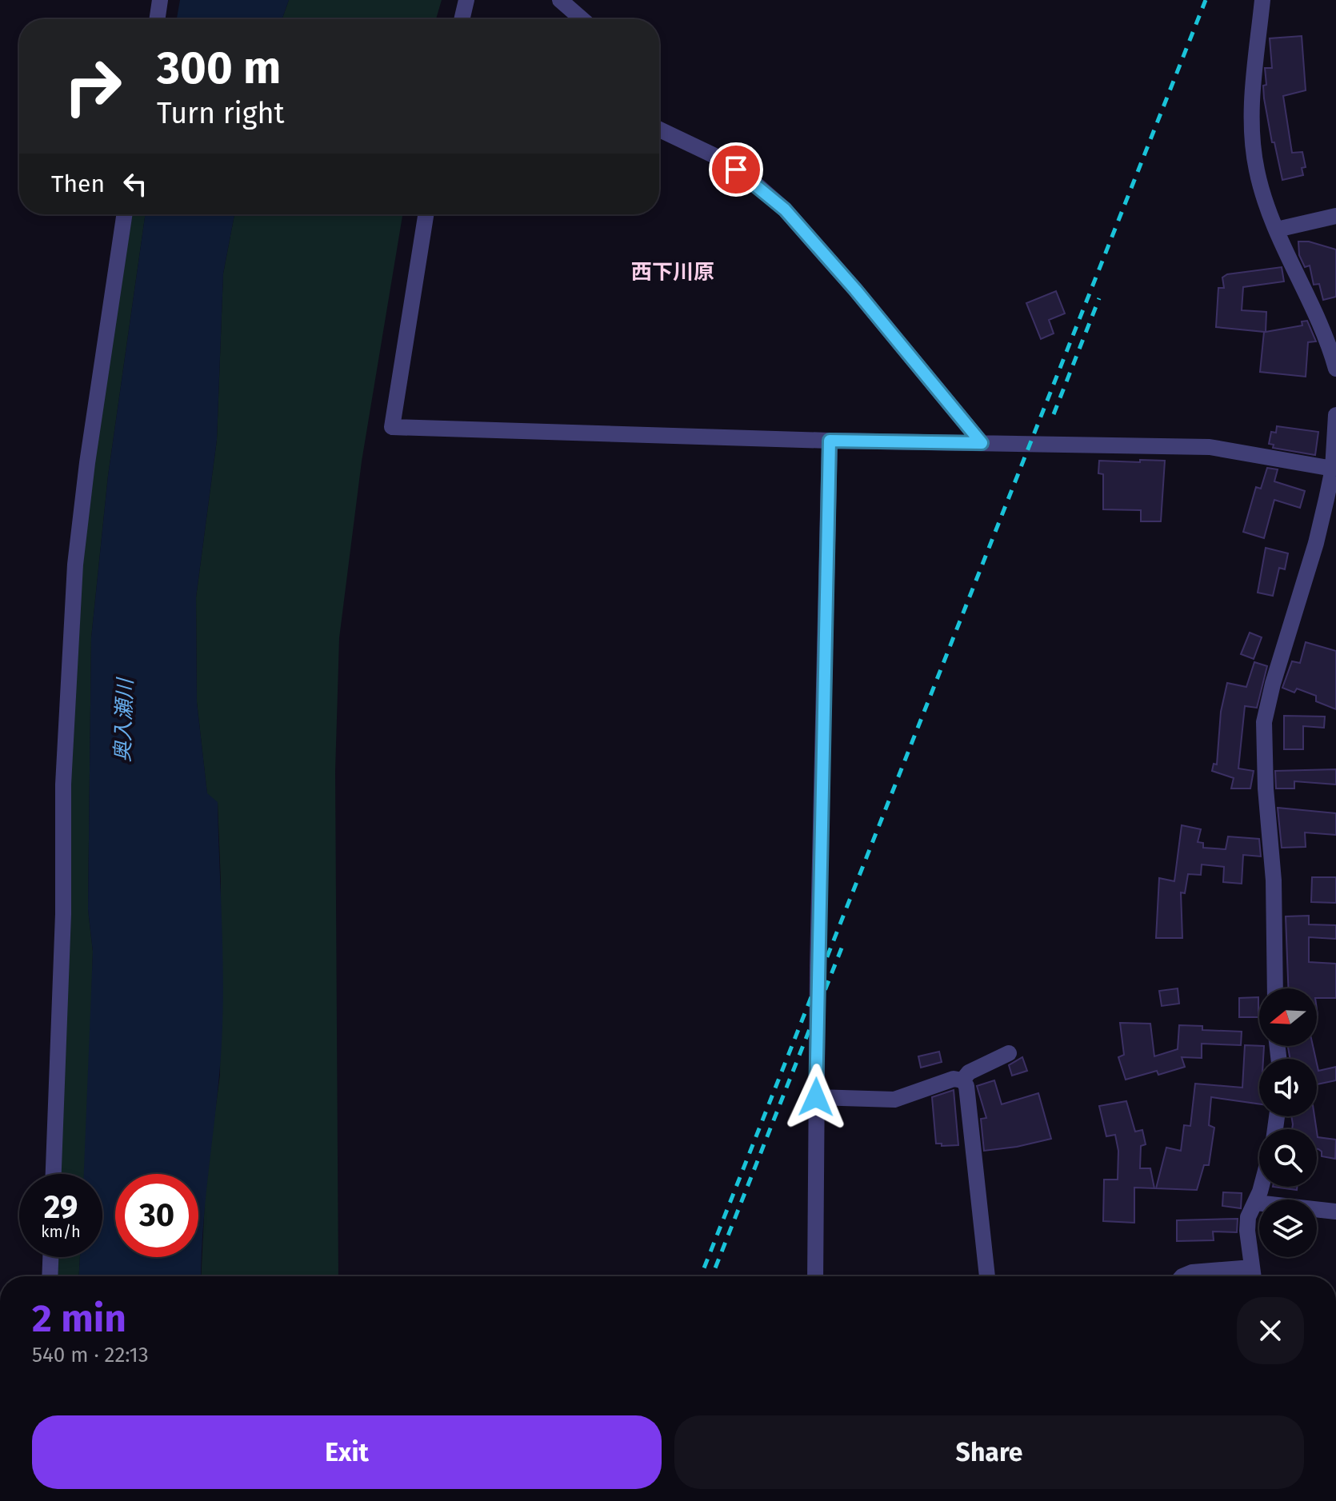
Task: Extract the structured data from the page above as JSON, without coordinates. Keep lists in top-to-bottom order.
{
  "districts": ["西下川原"],
  "water": ["奥入瀬川"],
  "north": "left",
  "page": {
    "turn": ["300 m", "Turn right"],
    "then": "Then",
    "speed": "29 km/h",
    "limit": "30",
    "heading": ["2 min", "540 m · 22:13"],
    "buttons": ["Exit", "Share"]
  }
}
